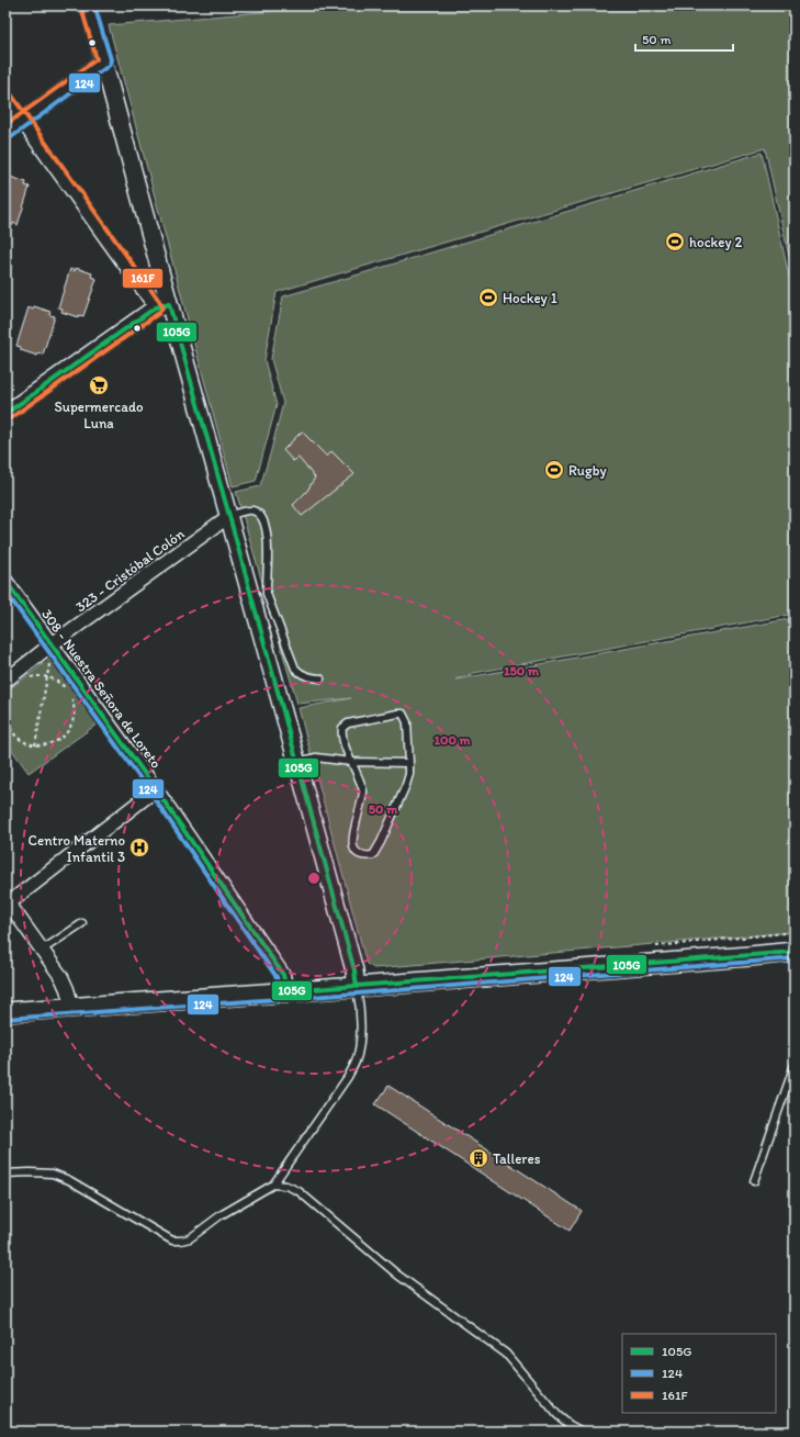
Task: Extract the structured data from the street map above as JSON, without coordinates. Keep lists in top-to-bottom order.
{
  "streets": {
    "street": ["323 - Cristóbal Colón", "308 - Nuestra Señora de Loreto"]
  },
  "crossings": [
    ["323 - Cristóbal Colón", "308 - Nuestra Señora de Loreto"]
  ],
  "places": {
    "sports": ["hockey 2", "Hockey 1", "Rugby"],
    "supermarket": ["Supermercado Luna"],
    "hospital": ["Centro Materno Infantil 3"],
    "building": ["Talleres"]
  },
  "lines": ["transit line 124", "transit line 161F", "transit line 105G"],
  "legend": ["105G", "124", "161F"],
  "scale_bar": "50 m",
  "rings": ["150 m", "100 m", "50 m"]
}
